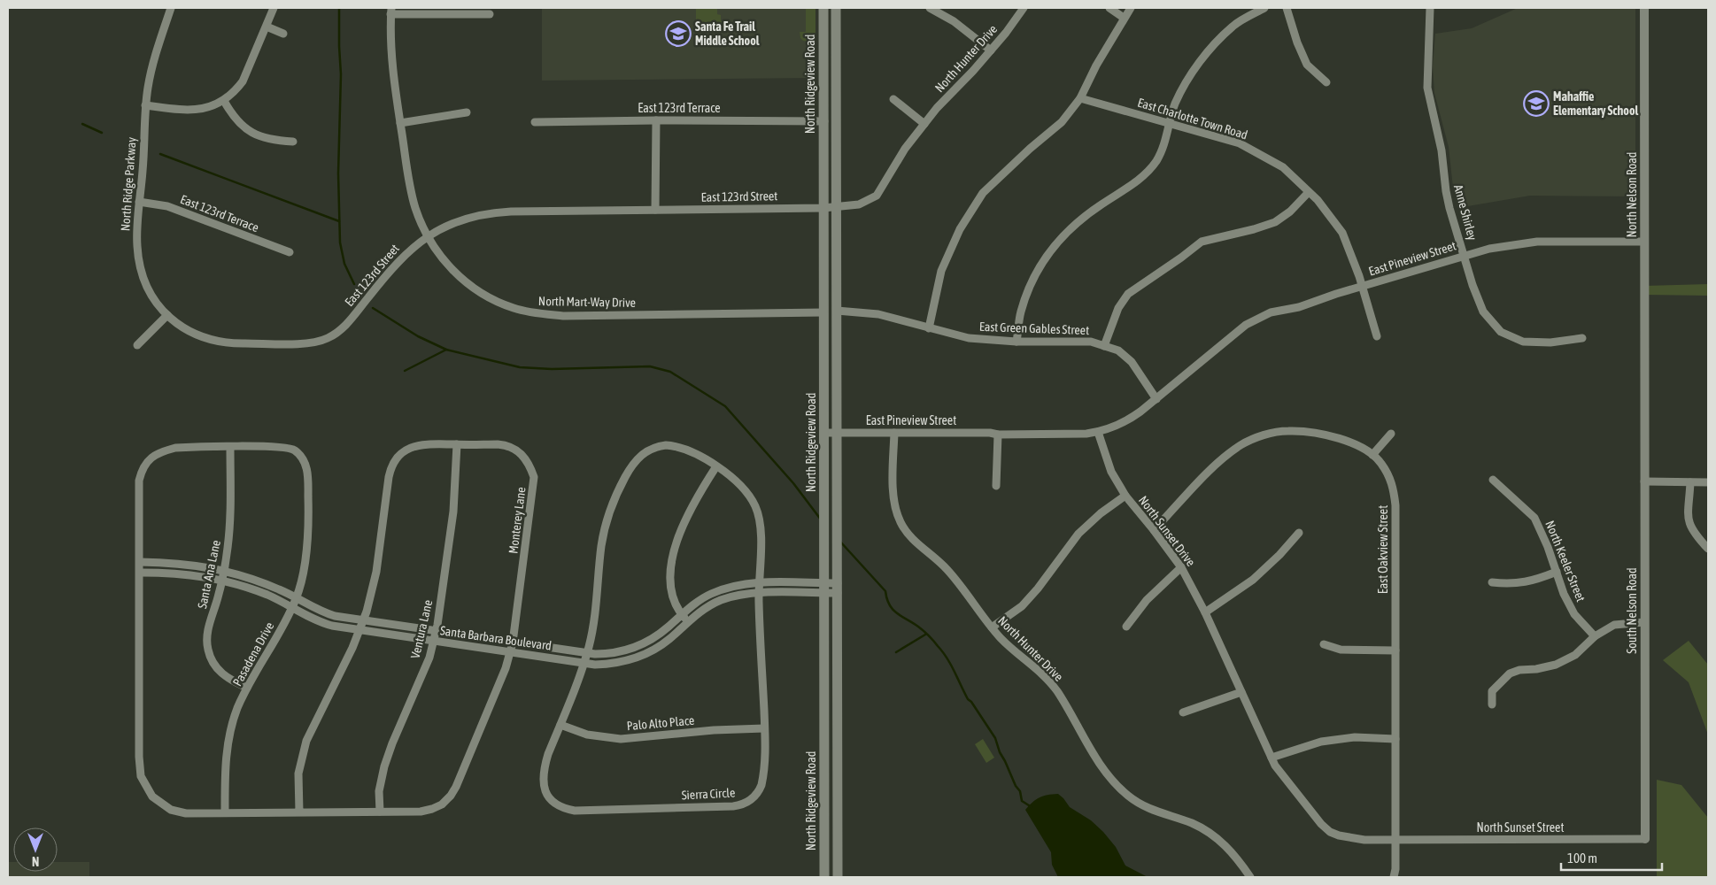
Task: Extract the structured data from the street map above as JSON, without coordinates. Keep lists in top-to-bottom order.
{
  "streets": {
    "main road": ["North Ridgeview Road"],
    "street": [
      "North Hunter Drive",
      "East 123rd Terrace",
      "East Charlotte Town Road",
      "North Ridge Parkway",
      "North Nelson Road",
      "East 123rd Street",
      "Anne Shirley",
      "East Pineview Street",
      "North Mart-Way Drive",
      "East Green Gables Street",
      "Monterey Lane",
      "North Sunset Drive",
      "East Oakview Street",
      "North Keeler Street",
      "Santa Ana Lane",
      "South Nelson Road",
      "Ventura Lane",
      "Santa Barbara Boulevard",
      "Pasadena Drive",
      "Palo Alto Place",
      "Sierra Circle",
      "North Sunset Street"
    ]
  },
  "crossings": [
    ["North Hunter Drive", "North Ridgeview Road"],
    ["North Hunter Drive", "East 123rd Street"],
    ["North Hunter Drive", "East Pineview Street"],
    ["North Ridgeview Road", "East 123rd Terrace"],
    ["North Ridgeview Road", "East 123rd Street"],
    ["North Ridgeview Road", "East Pineview Street"],
    ["North Ridgeview Road", "North Mart-Way Drive"],
    ["North Ridgeview Road", "East Green Gables Street"],
    ["North Ridgeview Road", "Santa Barbara Boulevard"],
    ["East 123rd Terrace", "North Ridge Parkway"],
    ["East Charlotte Town Road", "East Pineview Street"],
    ["North Ridge Parkway", "East 123rd Street"],
    ["North Nelson Road", "East Pineview Street"],
    ["North Nelson Road", "South Nelson Road"],
    ["East 123rd Street", "North Mart-Way Drive"],
    ["Anne Shirley", "East Pineview Street"],
    ["East Pineview Street", "East Green Gables Street"],
    ["East Pineview Street", "North Sunset Drive"],
    ["Monterey Lane", "Ventura Lane"],
    ["Monterey Lane", "Santa Barbara Boulevard"],
    ["Monterey Lane", "Pasadena Drive"],
    ["North Sunset Drive", "East Oakview Street"],
    ["North Sunset Drive", "North Sunset Street"],
    ["East Oakview Street", "North Sunset Street"],
    ["Santa Ana Lane", "Santa Barbara Boulevard"],
    ["Santa Ana Lane", "Pasadena Drive"],
    ["South Nelson Road", "North Sunset Street"],
    ["Ventura Lane", "Santa Barbara Boulevard"],
    ["Santa Barbara Boulevard", "Pasadena Drive"],
    ["Santa Barbara Boulevard", "Sierra Circle"],
    ["Palo Alto Place", "Sierra Circle"]
  ],
  "places": {
    "school or university": ["Santa Fe Trail Middle School", "Mahaffie Elementary School"]
  },
  "scale_bar": "100 m",
  "north": "bottom"
}
